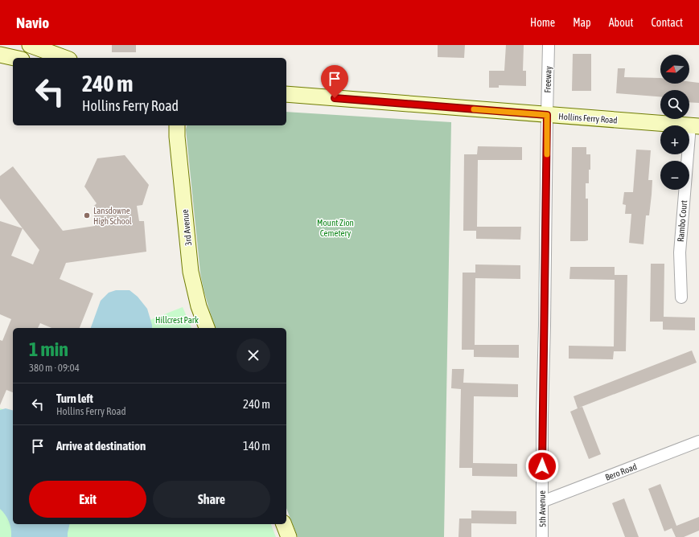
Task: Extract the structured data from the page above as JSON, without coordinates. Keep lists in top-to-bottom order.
{
  "streets": {
    "street": [
      "Freeway",
      "Hollins Ferry Road",
      "Rambo Court",
      "3rd Avenue",
      "Bero Road",
      "5th Avenue"
    ]
  },
  "crossings": [
    ["Freeway", "Hollins Ferry Road"],
    ["Freeway", "5th Avenue"],
    ["Hollins Ferry Road", "Rambo Court"],
    ["Hollins Ferry Road", "5th Avenue"],
    ["Bero Road", "5th Avenue"]
  ],
  "parks": ["Mount Zion Cemetery", "Hillcrest Park"],
  "places": ["Lansdowne High School"],
  "north": "left",
  "page": {
    "header": "Navio",
    "nav": [
      "Home",
      "Map",
      "About",
      "Contact"
    ],
    "map_buttons": ["+", "−"],
    "turn": ["240 m", "Hollins Ferry Road"],
    "heading": ["1 min", "380 m · 09:04"],
    "list": [
      {
        "name": "Turn left",
        "note": "Hollins Ferry Road",
        "value": "240 m"
      },
      {
        "name": "Arrive at destination",
        "value": "140 m"
      }
    ],
    "buttons": ["Exit", "Share"]
  }
}
